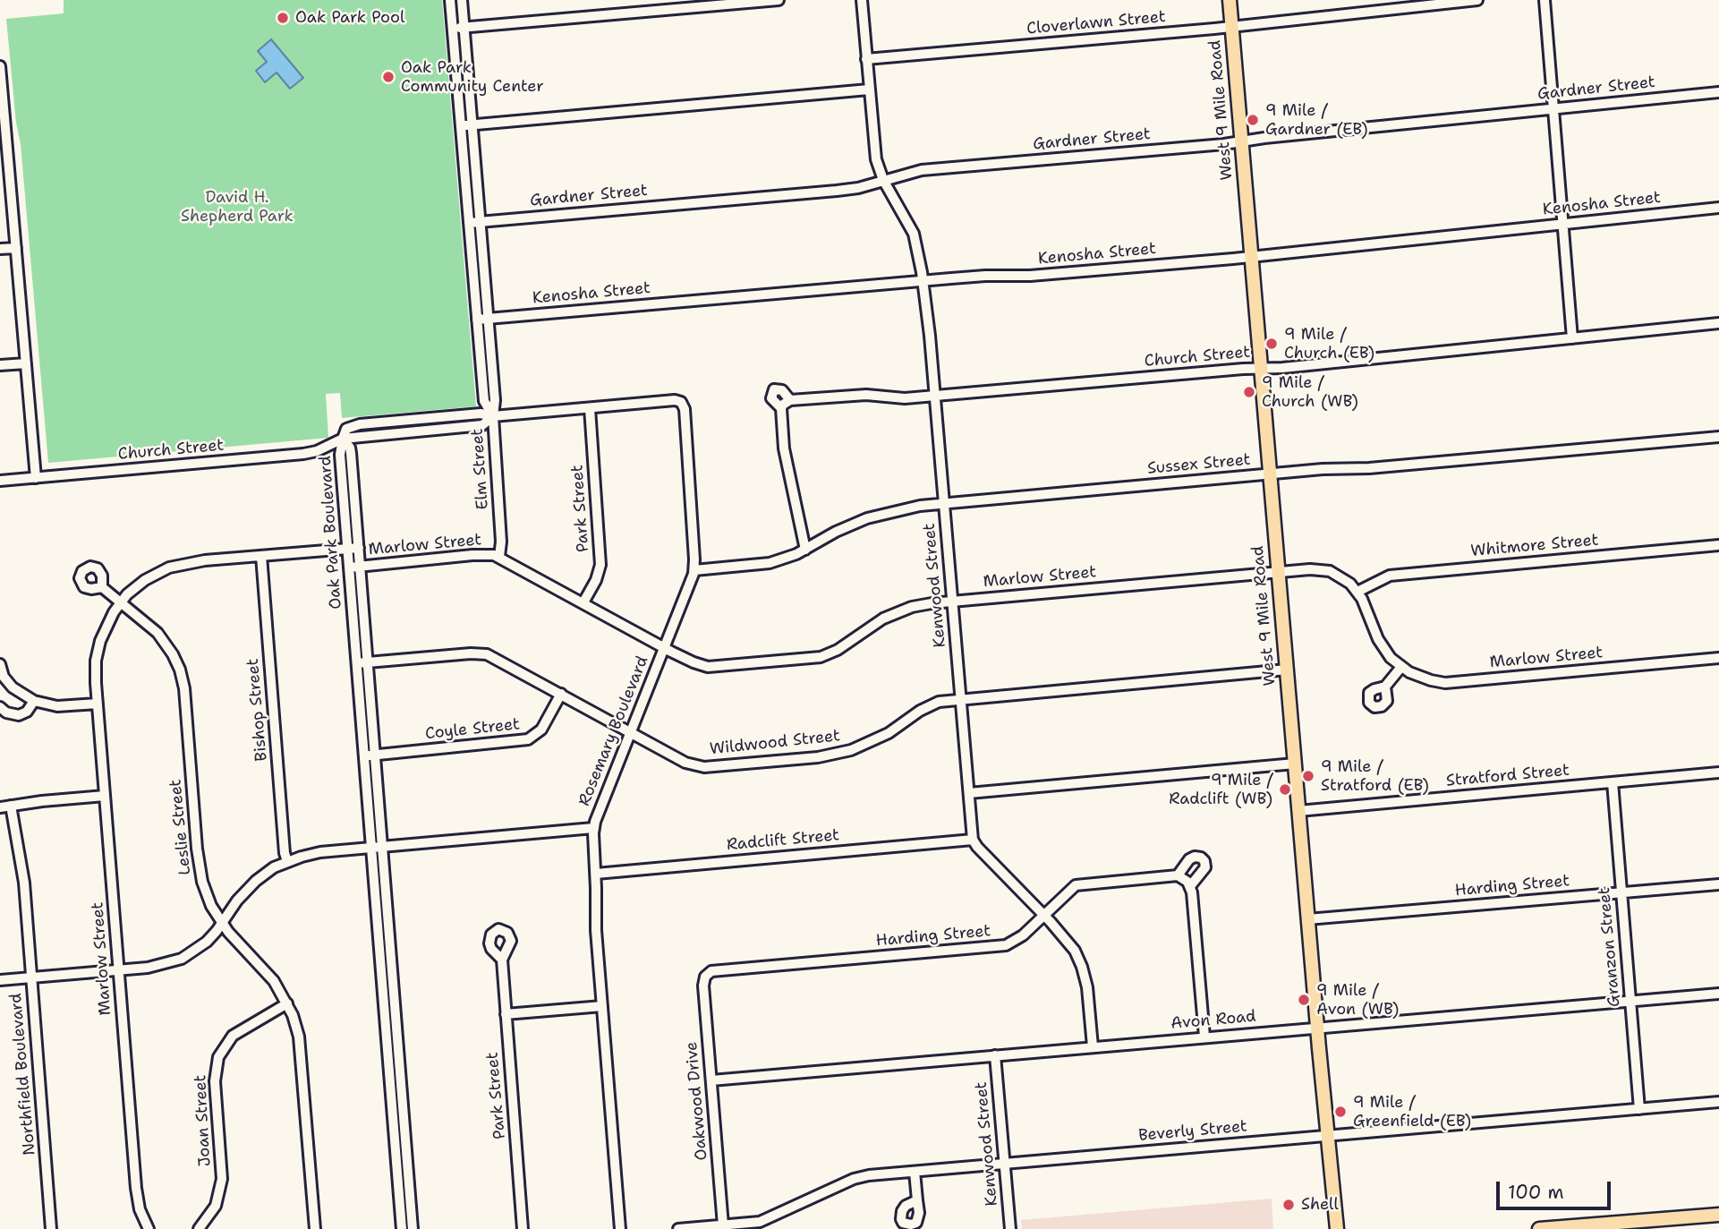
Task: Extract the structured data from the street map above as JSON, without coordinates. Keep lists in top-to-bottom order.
{
  "streets": {
    "main road": ["West 9 Mile Road"],
    "street": [
      "Cloverlawn Street",
      "Gardner Street",
      "Kenosha Street",
      "Church Street",
      "Sussex Street",
      "Elm Street",
      "Park Street",
      "Oak Park Boulevard",
      "Marlow Street",
      "Whitmore Street",
      "Kenwood Street",
      "Bishop Street",
      "Coyle Street",
      "Rosemary Boulevard",
      "Wildwood Street",
      "Stratford Street",
      "Leslie Street",
      "Radclift Street",
      "Harding Street",
      "Granzon Street",
      "Avon Road",
      "Northfield Boulevard",
      "Oakwood Drive",
      "Joan Street",
      "Beverly Street"
    ]
  },
  "crossings": [
    ["Cloverlawn Street", "West 9 Mile Road"],
    ["Cloverlawn Street", "Kenwood Street"],
    ["Gardner Street", "West 9 Mile Road"],
    ["Gardner Street", "Kenwood Street"],
    ["West 9 Mile Road", "Kenosha Street"],
    ["West 9 Mile Road", "Church Street"],
    ["West 9 Mile Road", "Sussex Street"],
    ["West 9 Mile Road", "Marlow Street"],
    ["West 9 Mile Road", "Wildwood Street"],
    ["West 9 Mile Road", "Stratford Street"],
    ["West 9 Mile Road", "Harding Street"],
    ["West 9 Mile Road", "Avon Road"],
    ["West 9 Mile Road", "Beverly Street"],
    ["Kenosha Street", "Kenwood Street"],
    ["Church Street", "Sussex Street"],
    ["Church Street", "Elm Street"],
    ["Church Street", "Park Street"],
    ["Church Street", "Oak Park Boulevard"],
    ["Church Street", "Kenwood Street"],
    ["Church Street", "Rosemary Boulevard"],
    ["Sussex Street", "Kenwood Street"],
    ["Sussex Street", "Rosemary Boulevard"],
    ["Elm Street", "Marlow Street"],
    ["Park Street", "Marlow Street"],
    ["Oak Park Boulevard", "Marlow Street"],
    ["Oak Park Boulevard", "Coyle Street"],
    ["Oak Park Boulevard", "Wildwood Street"],
    ["Marlow Street", "Whitmore Street"],
    ["Marlow Street", "Kenwood Street"],
    ["Marlow Street", "Bishop Street"],
    ["Marlow Street", "Rosemary Boulevard"],
    ["Marlow Street", "Leslie Street"],
    ["Kenwood Street", "Wildwood Street"],
    ["Kenwood Street", "Radclift Street"],
    ["Kenwood Street", "Avon Road"],
    ["Kenwood Street", "Beverly Street"],
    ["Coyle Street", "Wildwood Street"],
    ["Rosemary Boulevard", "Wildwood Street"],
    ["Rosemary Boulevard", "Radclift Street"],
    ["Stratford Street", "Granzon Street"],
    ["Leslie Street", "Joan Street"],
    ["Harding Street", "Granzon Street"],
    ["Harding Street", "Oakwood Drive"],
    ["Granzon Street", "Avon Road"],
    ["Granzon Street", "Beverly Street"],
    ["Avon Road", "Oakwood Drive"],
    ["Oakwood Drive", "Beverly Street"]
  ],
  "parks": ["David H. Shepherd Park"],
  "places": [
    "Oak Park Pool",
    "Oak Park Community Center",
    "9 Mile / Gardner (EB)",
    "9 Mile / Church (EB)",
    "9 Mile / Church (WB)",
    "9 Mile / Stratford (EB)",
    "9 Mile / Radclift (WB)",
    "9 Mile / Avon (WB)",
    "9 Mile / Greenfield (EB)",
    "Shell"
  ],
  "scale_bar": "100 m"
}
